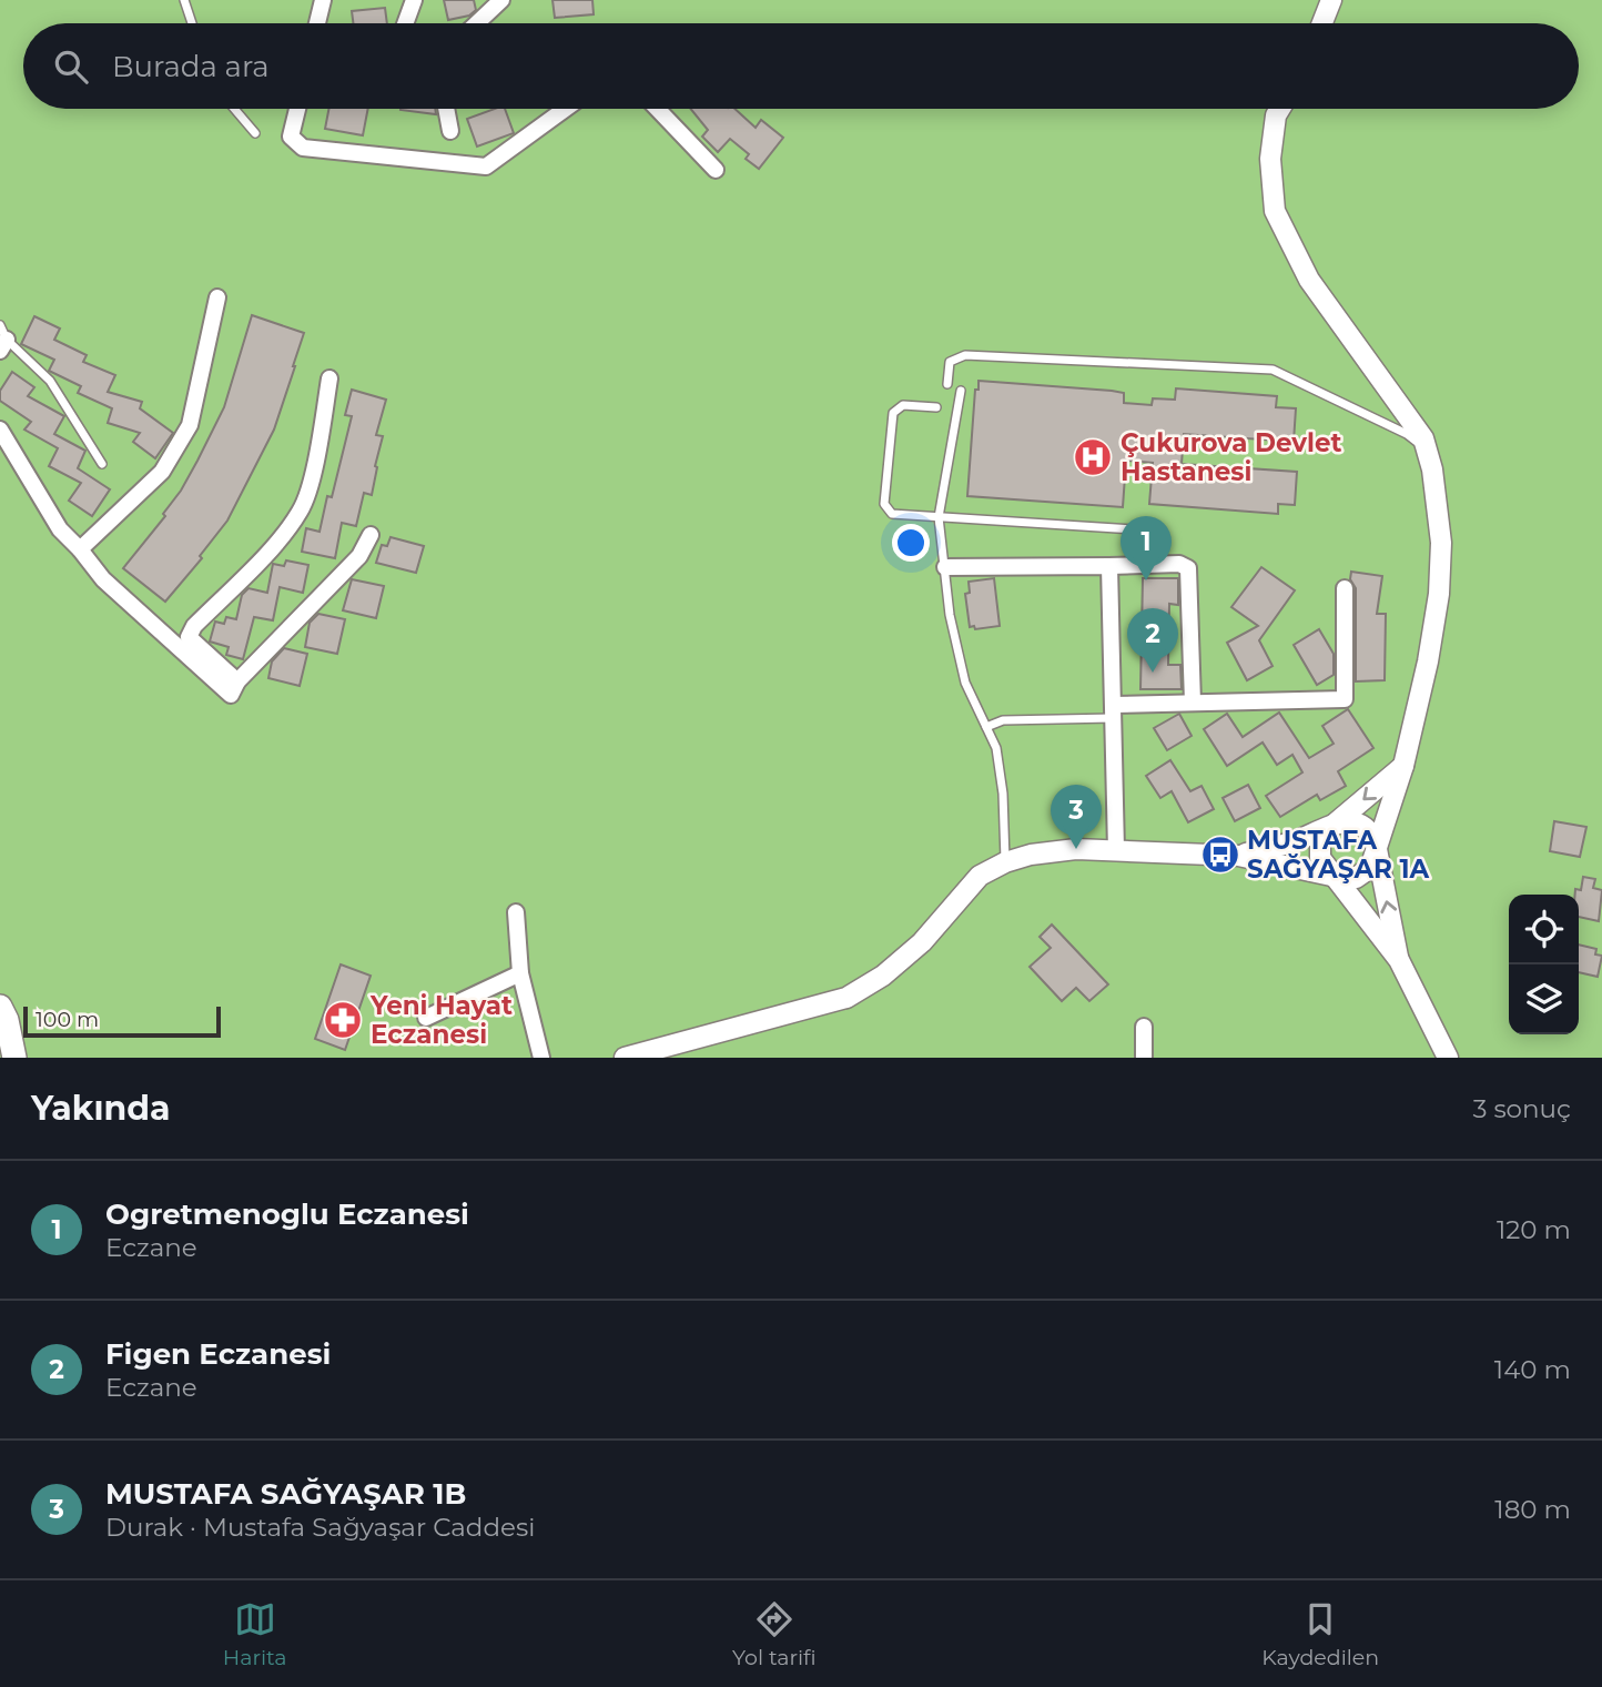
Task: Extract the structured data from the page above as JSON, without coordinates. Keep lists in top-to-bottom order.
{
  "places": {
    "hospital": ["Çukurova Devlet Hastanesi"],
    "bus stop": ["MUSTAFA SAĞYAŞAR 1A"],
    "pharmacy": ["Yeni Hayat Eczanesi"]
  },
  "scale_bar": "100 m",
  "page": {
    "search": "Burada ara",
    "pins": ["1", "2", "3"],
    "scale": "100 m",
    "heading": ["Yakında", "3 sonuç"],
    "list": [
      {
        "mark": "1",
        "name": "Ogretmenoglu Eczanesi",
        "note": "Eczane",
        "value": "120 m"
      },
      {
        "mark": "2",
        "name": "Figen Eczanesi",
        "note": "Eczane",
        "value": "140 m"
      },
      {
        "mark": "3",
        "name": "MUSTAFA SAĞYAŞAR 1B",
        "note": "Durak · Mustafa Sağyaşar Caddesi",
        "value": "180 m"
      }
    ],
    "nav": ["Harita", "Yol tarifi", "Kaydedilen"]
  }
}
